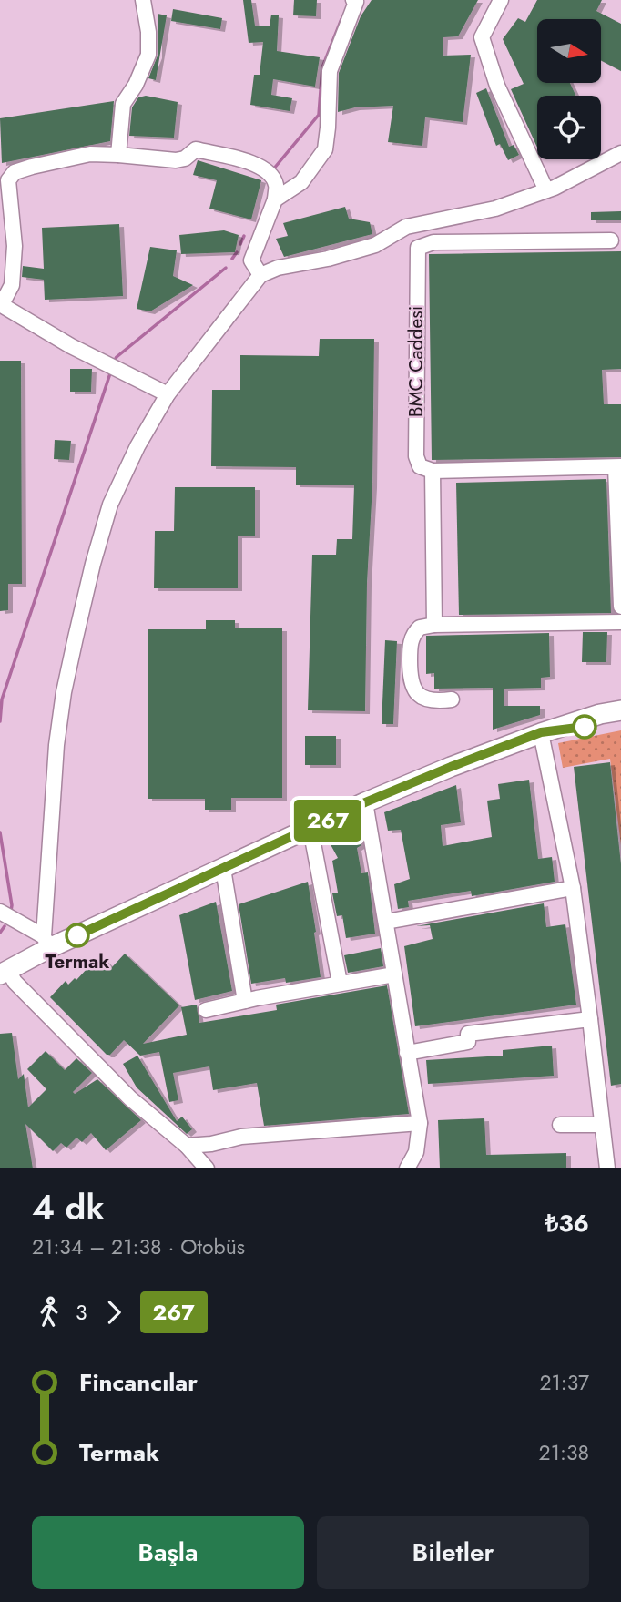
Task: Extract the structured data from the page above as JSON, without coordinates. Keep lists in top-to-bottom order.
{
  "streets": {
    "street": ["BMC Caddesi"]
  },
  "places": ["Termak"],
  "lines": ["bus line 267"],
  "north": "right",
  "page": {
    "on_map": "267",
    "heading": ["4 dk", "21:34 – 21:38 · Otobüs", "₺36"],
    "legs": ["3", "267"],
    "list": [
      {
        "name": "Fincancılar",
        "value": "21:37"
      },
      {
        "name": "Termak",
        "value": "21:38"
      }
    ],
    "buttons": ["Başla", "Biletler"]
  }
}
